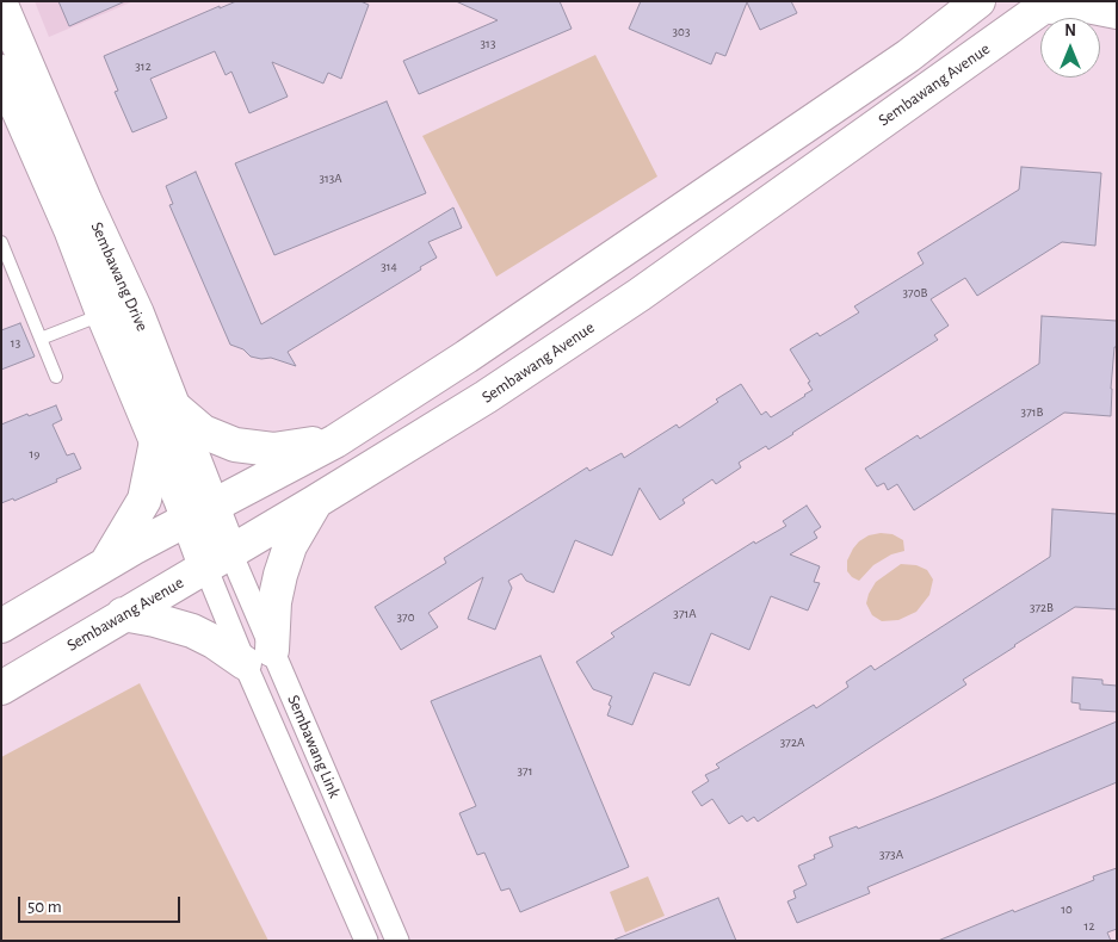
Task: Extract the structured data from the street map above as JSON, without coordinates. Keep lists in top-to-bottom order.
{
  "streets": {
    "main road": ["Sembawang Avenue", "Sembawang Drive"],
    "street": ["Sembawang Link"]
  },
  "crossings": [
    ["Sembawang Avenue", "Sembawang Drive"],
    ["Sembawang Avenue", "Sembawang Link"],
    ["Sembawang Drive", "Sembawang Link"]
  ],
  "house_numbers": [
    "303",
    "313",
    "312",
    "313A",
    "314",
    "370B",
    "13",
    "371B",
    "19",
    "372B",
    "371A",
    "370",
    "372A",
    "371",
    "373A",
    "10",
    "12"
  ],
  "scale_bar": "50 m",
  "north": "top"
}
